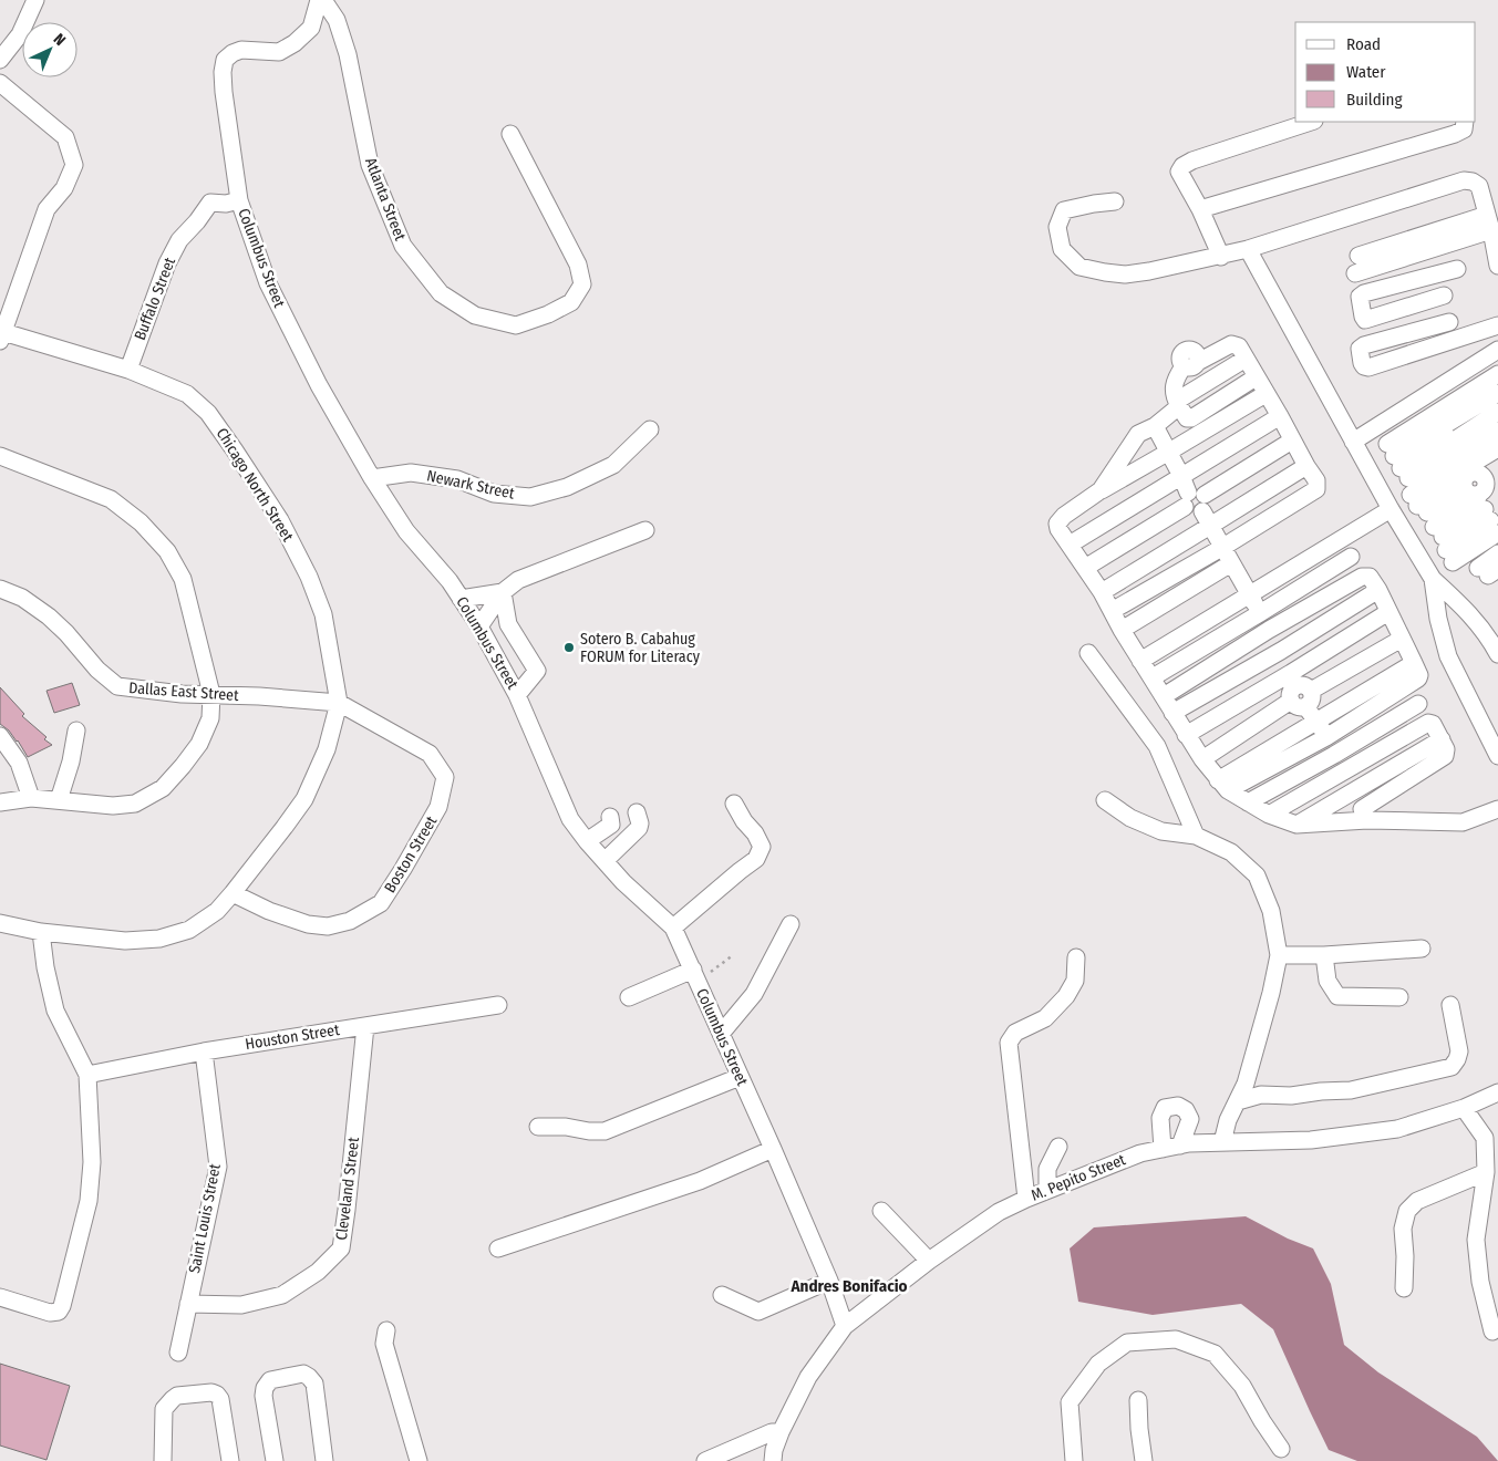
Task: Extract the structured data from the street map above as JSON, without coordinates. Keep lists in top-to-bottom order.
{
  "streets": {
    "street": [
      "Atlanta Street",
      "Columbus Street",
      "Buffalo Street",
      "Chicago North Street",
      "Newark Street",
      "Dallas East Street",
      "Boston Street",
      "Houston Street",
      "M. Pepito Street",
      "Cleveland Street",
      "Saint Louis Street"
    ]
  },
  "crossings": [
    ["Atlanta Street", "Columbus Street"],
    ["Columbus Street", "Buffalo Street"],
    ["Columbus Street", "Newark Street"],
    ["Columbus Street", "M. Pepito Street"],
    ["Buffalo Street", "Chicago North Street"],
    ["Chicago North Street", "Dallas East Street"],
    ["Chicago North Street", "Boston Street"],
    ["Dallas East Street", "Boston Street"],
    ["Houston Street", "Cleveland Street"],
    ["Houston Street", "Saint Louis Street"],
    ["Cleveland Street", "Saint Louis Street"]
  ],
  "districts": ["Andres Bonifacio"],
  "places": ["Sotero B. Cabahug FORUM for Literacy"],
  "legend": ["Road", "Water", "Building"],
  "north": "top right"
}
